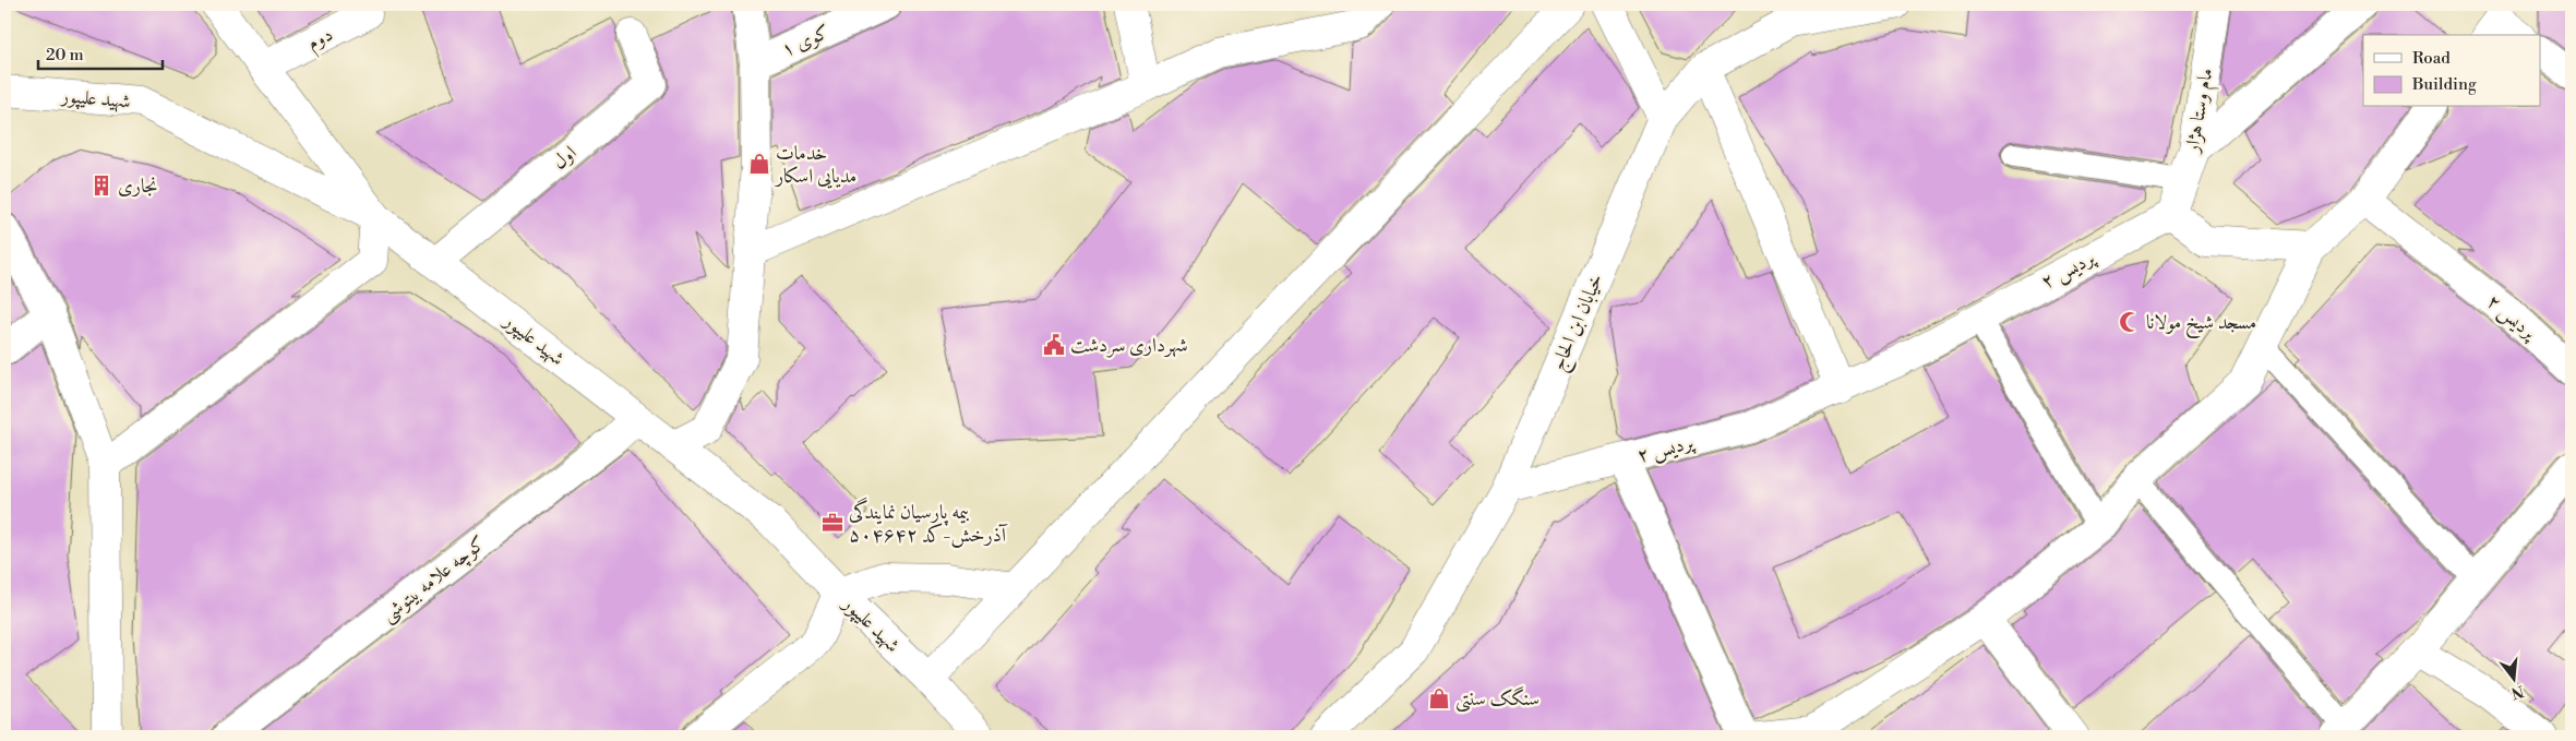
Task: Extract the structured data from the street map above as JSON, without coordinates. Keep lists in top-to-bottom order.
{
  "streets": {
    "street": [
      "دوم",
      "کوی ۱",
      "شهید علیپور",
      "مام وستا هژار",
      "اول",
      "پردیس ۲",
      "خیابان ابن الحاج",
      "کوچه علامه بیتوشی"
    ]
  },
  "crossings": [
    ["شهید علیپور", "اول"],
    ["شهید علیپور", "کوچه علامه بیتوشی"],
    ["مام وستا هژار", "پردیس ۲"],
    ["پردیس ۲", "خیابان ابن الحاج"]
  ],
  "places": {
    "shop": ["خدمات مدیایی اسکار", "سنگک سنتی"],
    "building": ["نجاری"],
    "mosque": ["مسجد شیخ مولانا"],
    "public building": ["شهرداری سردشت"],
    "office": ["بیمه پارسیان نمایندگی آذرخش-کد ۵۰۴۶۴۲"]
  },
  "legend": ["Road", "Building"],
  "scale_bar": "20 m",
  "north": "bottom"
}
